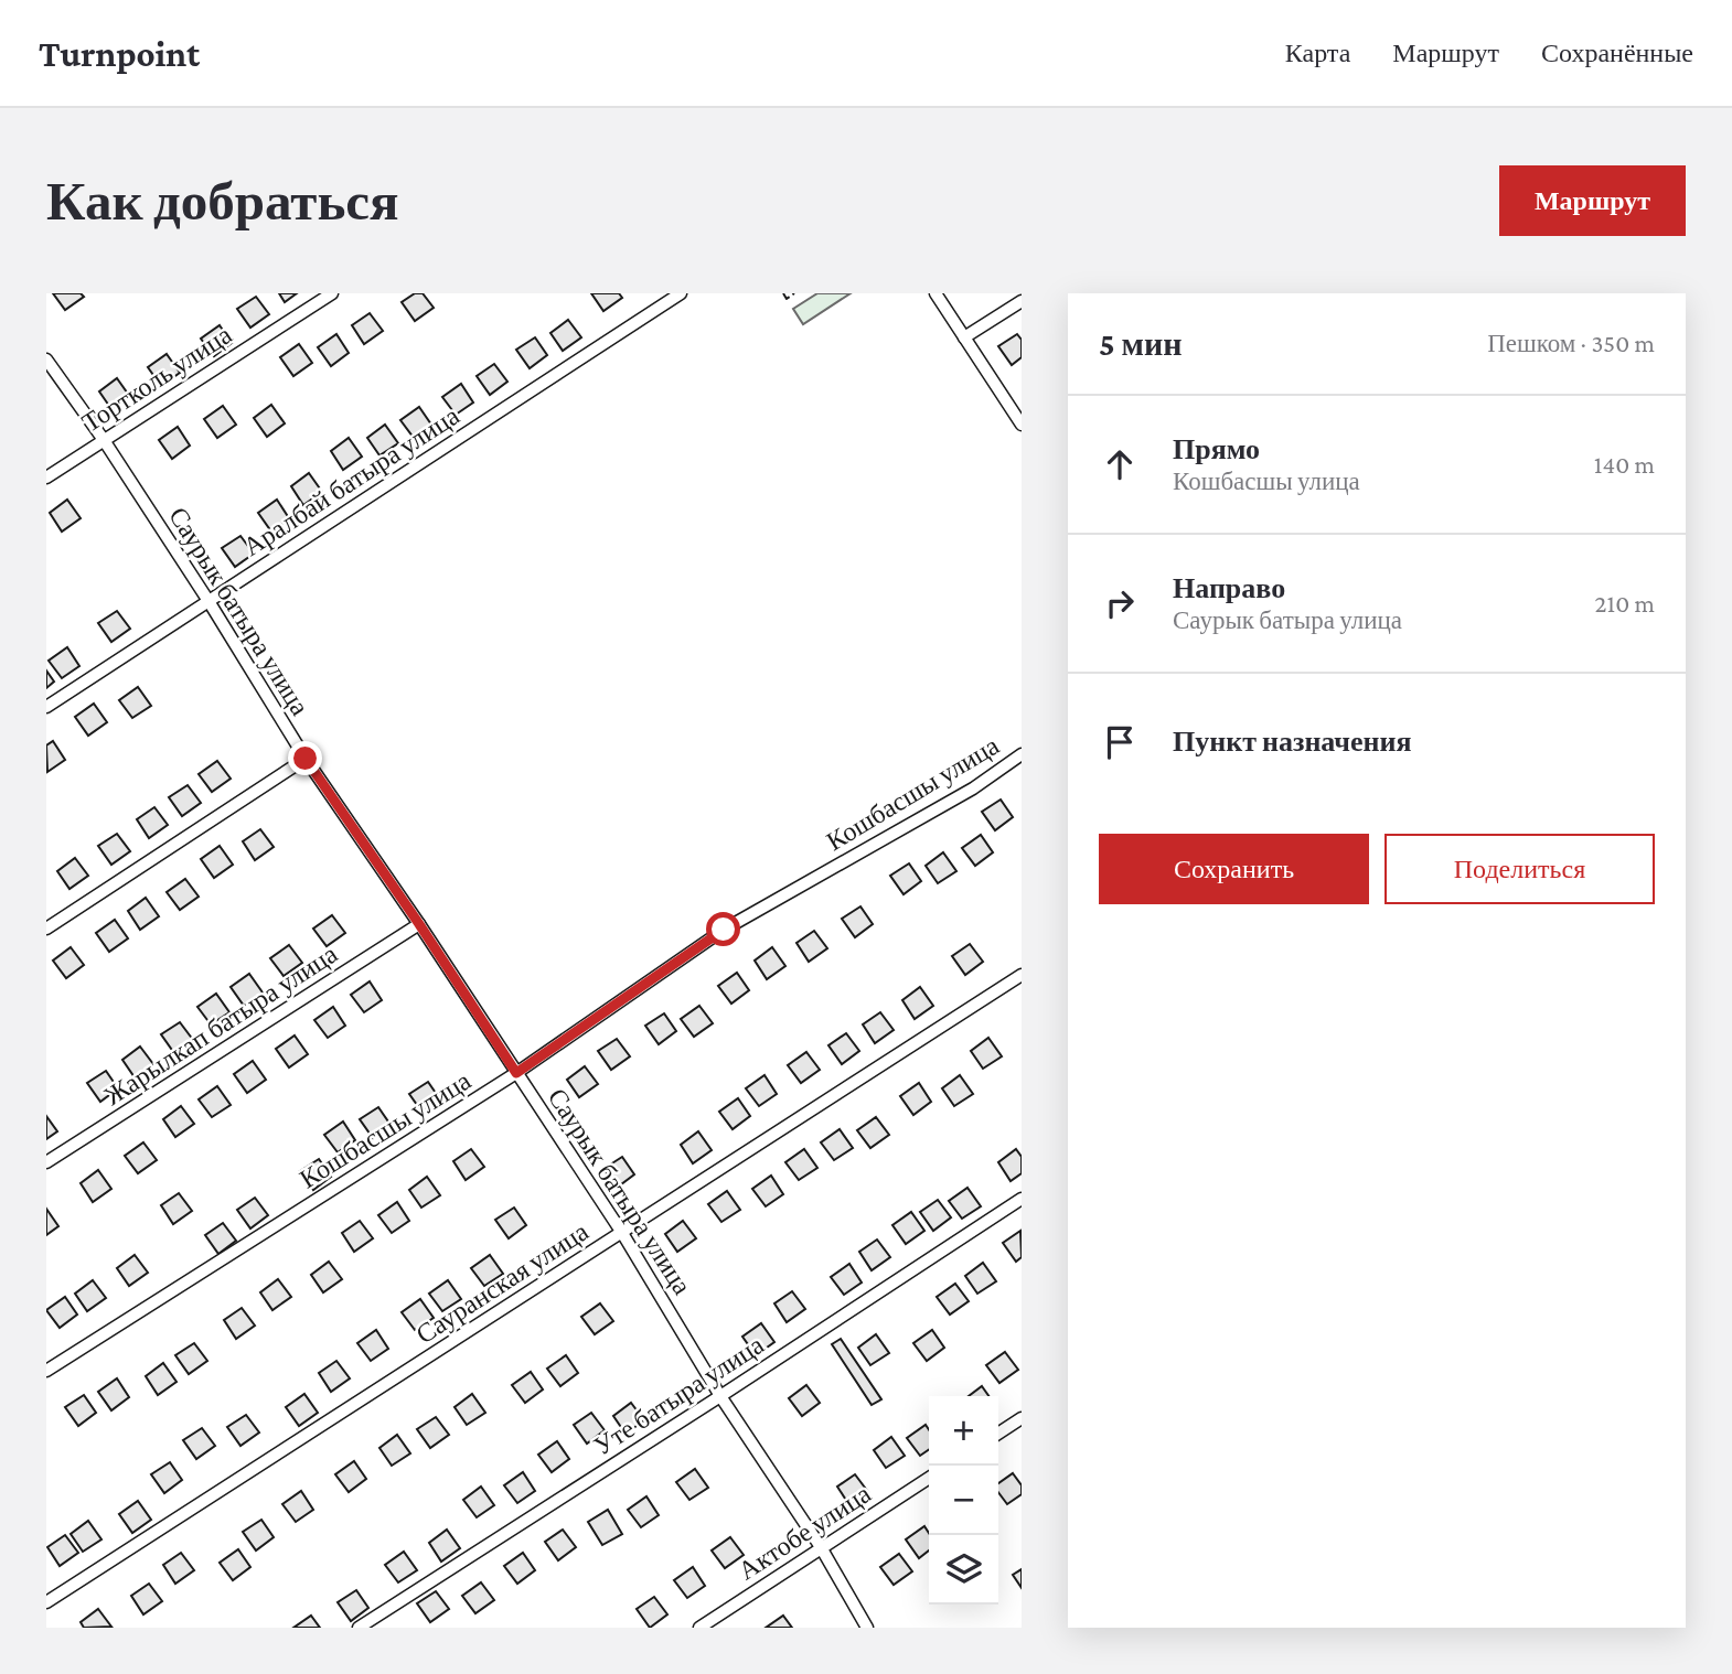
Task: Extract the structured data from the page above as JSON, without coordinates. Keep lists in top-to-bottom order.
{
  "streets": {
    "street": [
      "Тортколь улица",
      "Аралбай батыра улица",
      "Саурык батыра улица",
      "Кошбасшы улица",
      "Жарылкап батыра улица",
      "Сауранская улица",
      "Уте батыра улица",
      "Актобе улица"
    ]
  },
  "crossings": [
    ["Тортколь улица", "Саурык батыра улица"],
    ["Аралбай батыра улица", "Саурык батыра улица"],
    ["Саурык батыра улица", "Кошбасшы улица"],
    ["Саурык батыра улица", "Жарылкап батыра улица"],
    ["Саурык батыра улица", "Сауранская улица"],
    ["Саурык батыра улица", "Уте батыра улица"],
    ["Саурык батыра улица", "Актобе улица"]
  ],
  "page": {
    "header": "Turnpoint",
    "nav": ["Карта", "Маршрут", "Сохранённые"],
    "buttons": [
      "Маршрут",
      ["Сохранить", "Поделиться"]
    ],
    "title": "Как добраться",
    "heading": ["5 мин", "Пешком · 350 m"],
    "list": [
      ["Прямо", "Кошбасшы улица", "140 m"],
      ["Направо", "Саурык батыра улица", "210 m"],
      "Пункт назначения"
    ],
    "map_buttons": ["+", "−"]
  }
}
